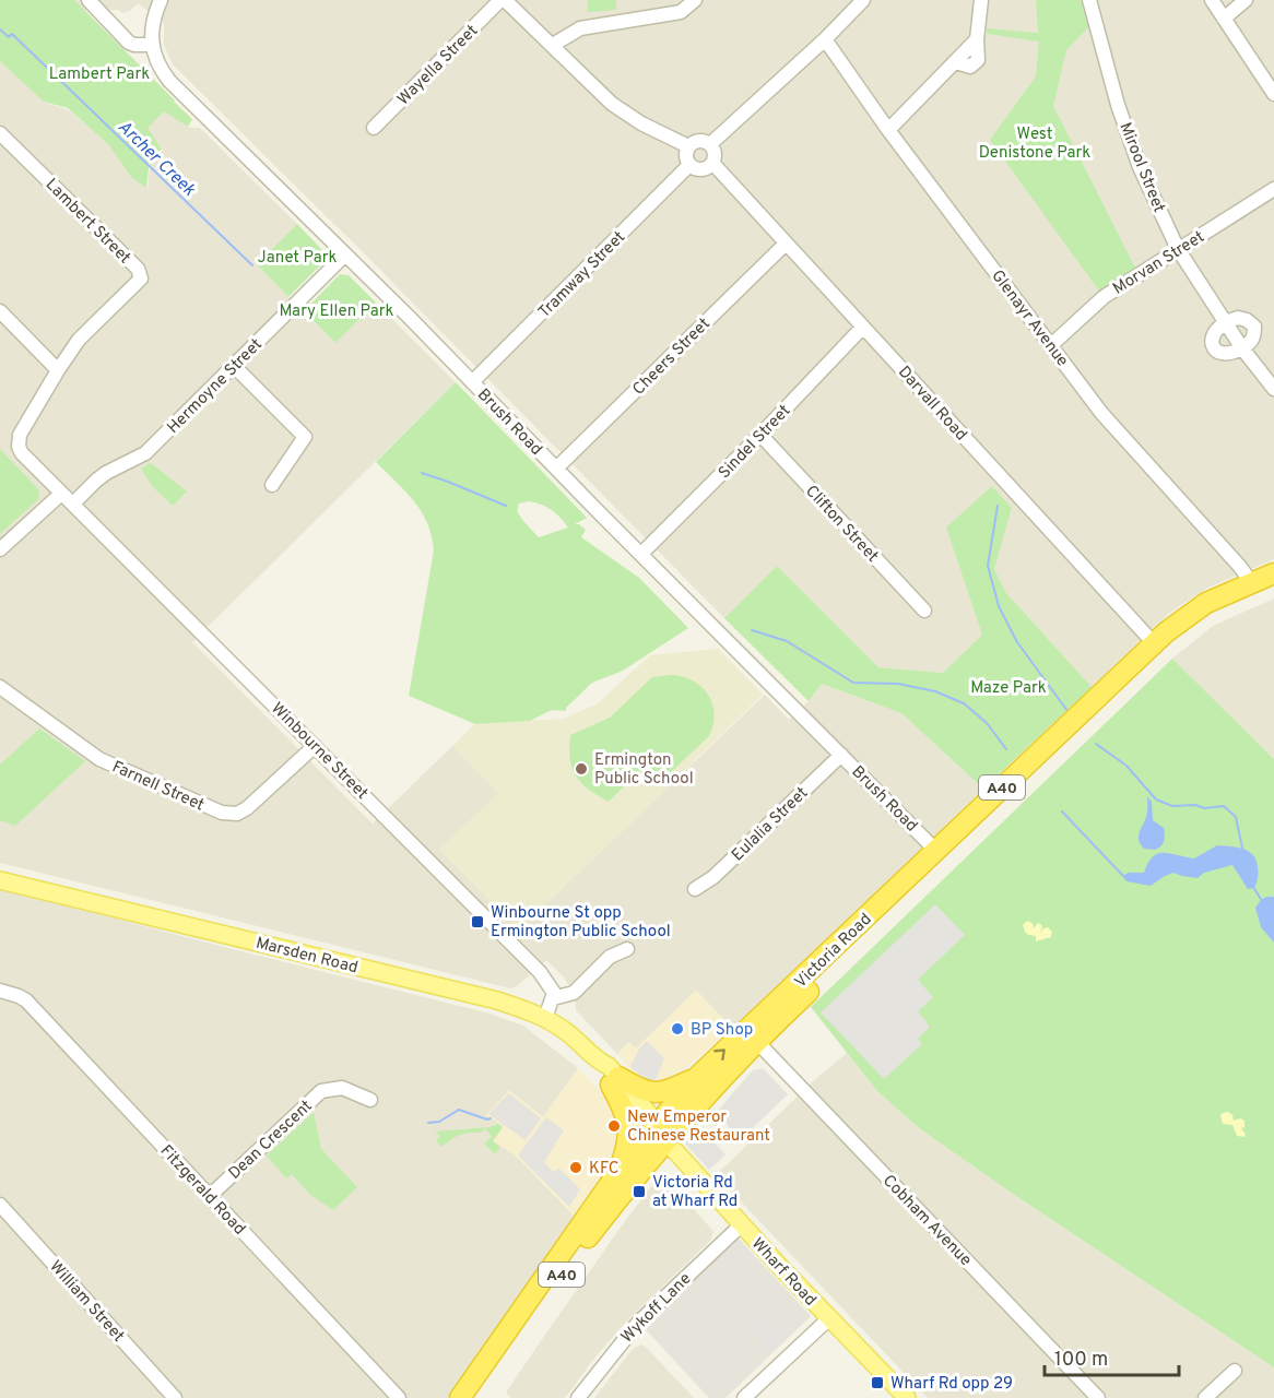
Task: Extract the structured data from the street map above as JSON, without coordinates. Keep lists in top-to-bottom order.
{
  "streets": {
    "highway": ["A40", "Victoria Road"],
    "main road": ["Marsden Road", "Wharf Road"],
    "street": [
      "Wayella Street",
      "Mirool Street",
      "Lambert Street",
      "Morvan Street",
      "Tramway Street",
      "Glenayr Avenue",
      "Cheers Street",
      "Hermoyne Street",
      "Darvall Road",
      "Brush Road",
      "Sindel Street",
      "Clifton Street",
      "Winbourne Street",
      "Farnell Street",
      "Eulalia Street",
      "Dean Crescent",
      "Fitzgerald Road",
      "Cobham Avenue",
      "William Street",
      "Wykoff Lane"
    ]
  },
  "crossings": [
    ["Mirool Street", "Morvan Street"],
    ["Lambert Street", "Winbourne Street"],
    ["Morvan Street", "Glenayr Avenue"],
    ["Tramway Street", "Darvall Road"],
    ["Tramway Street", "Brush Road"],
    ["Glenayr Avenue", "Victoria Road"],
    ["Cheers Street", "Darvall Road"],
    ["Cheers Street", "Brush Road"],
    ["Hermoyne Street", "Brush Road"],
    ["Hermoyne Street", "Winbourne Street"],
    ["Darvall Road", "Sindel Street"],
    ["Darvall Road", "Victoria Road"],
    ["Brush Road", "Sindel Street"],
    ["Brush Road", "Eulalia Street"],
    ["Brush Road", "Victoria Road"],
    ["Sindel Street", "Clifton Street"],
    ["Winbourne Street", "Farnell Street"],
    ["Victoria Road", "Marsden Road"],
    ["Victoria Road", "Cobham Avenue"],
    ["Victoria Road", "Wharf Road"],
    ["Marsden Road", "Wharf Road"],
    ["Dean Crescent", "Fitzgerald Road"],
    ["Wharf Road", "Wykoff Lane"]
  ],
  "water": ["Archer Creek"],
  "parks": [
    "Lambert Park",
    "West Denistone Park",
    "Janet Park",
    "Mary Ellen Park",
    "Maze Park"
  ],
  "places": {
    "other": [
      "Ermington Public School",
      "BP Shop",
      "New Emperor Chinese Restaurant",
      "KFC"
    ],
    "transit": ["Winbourne St opp Ermington Public School", "Victoria Rd at Wharf Rd", "Wharf Rd opp 29"]
  },
  "scale_bar": "100 m"
}
